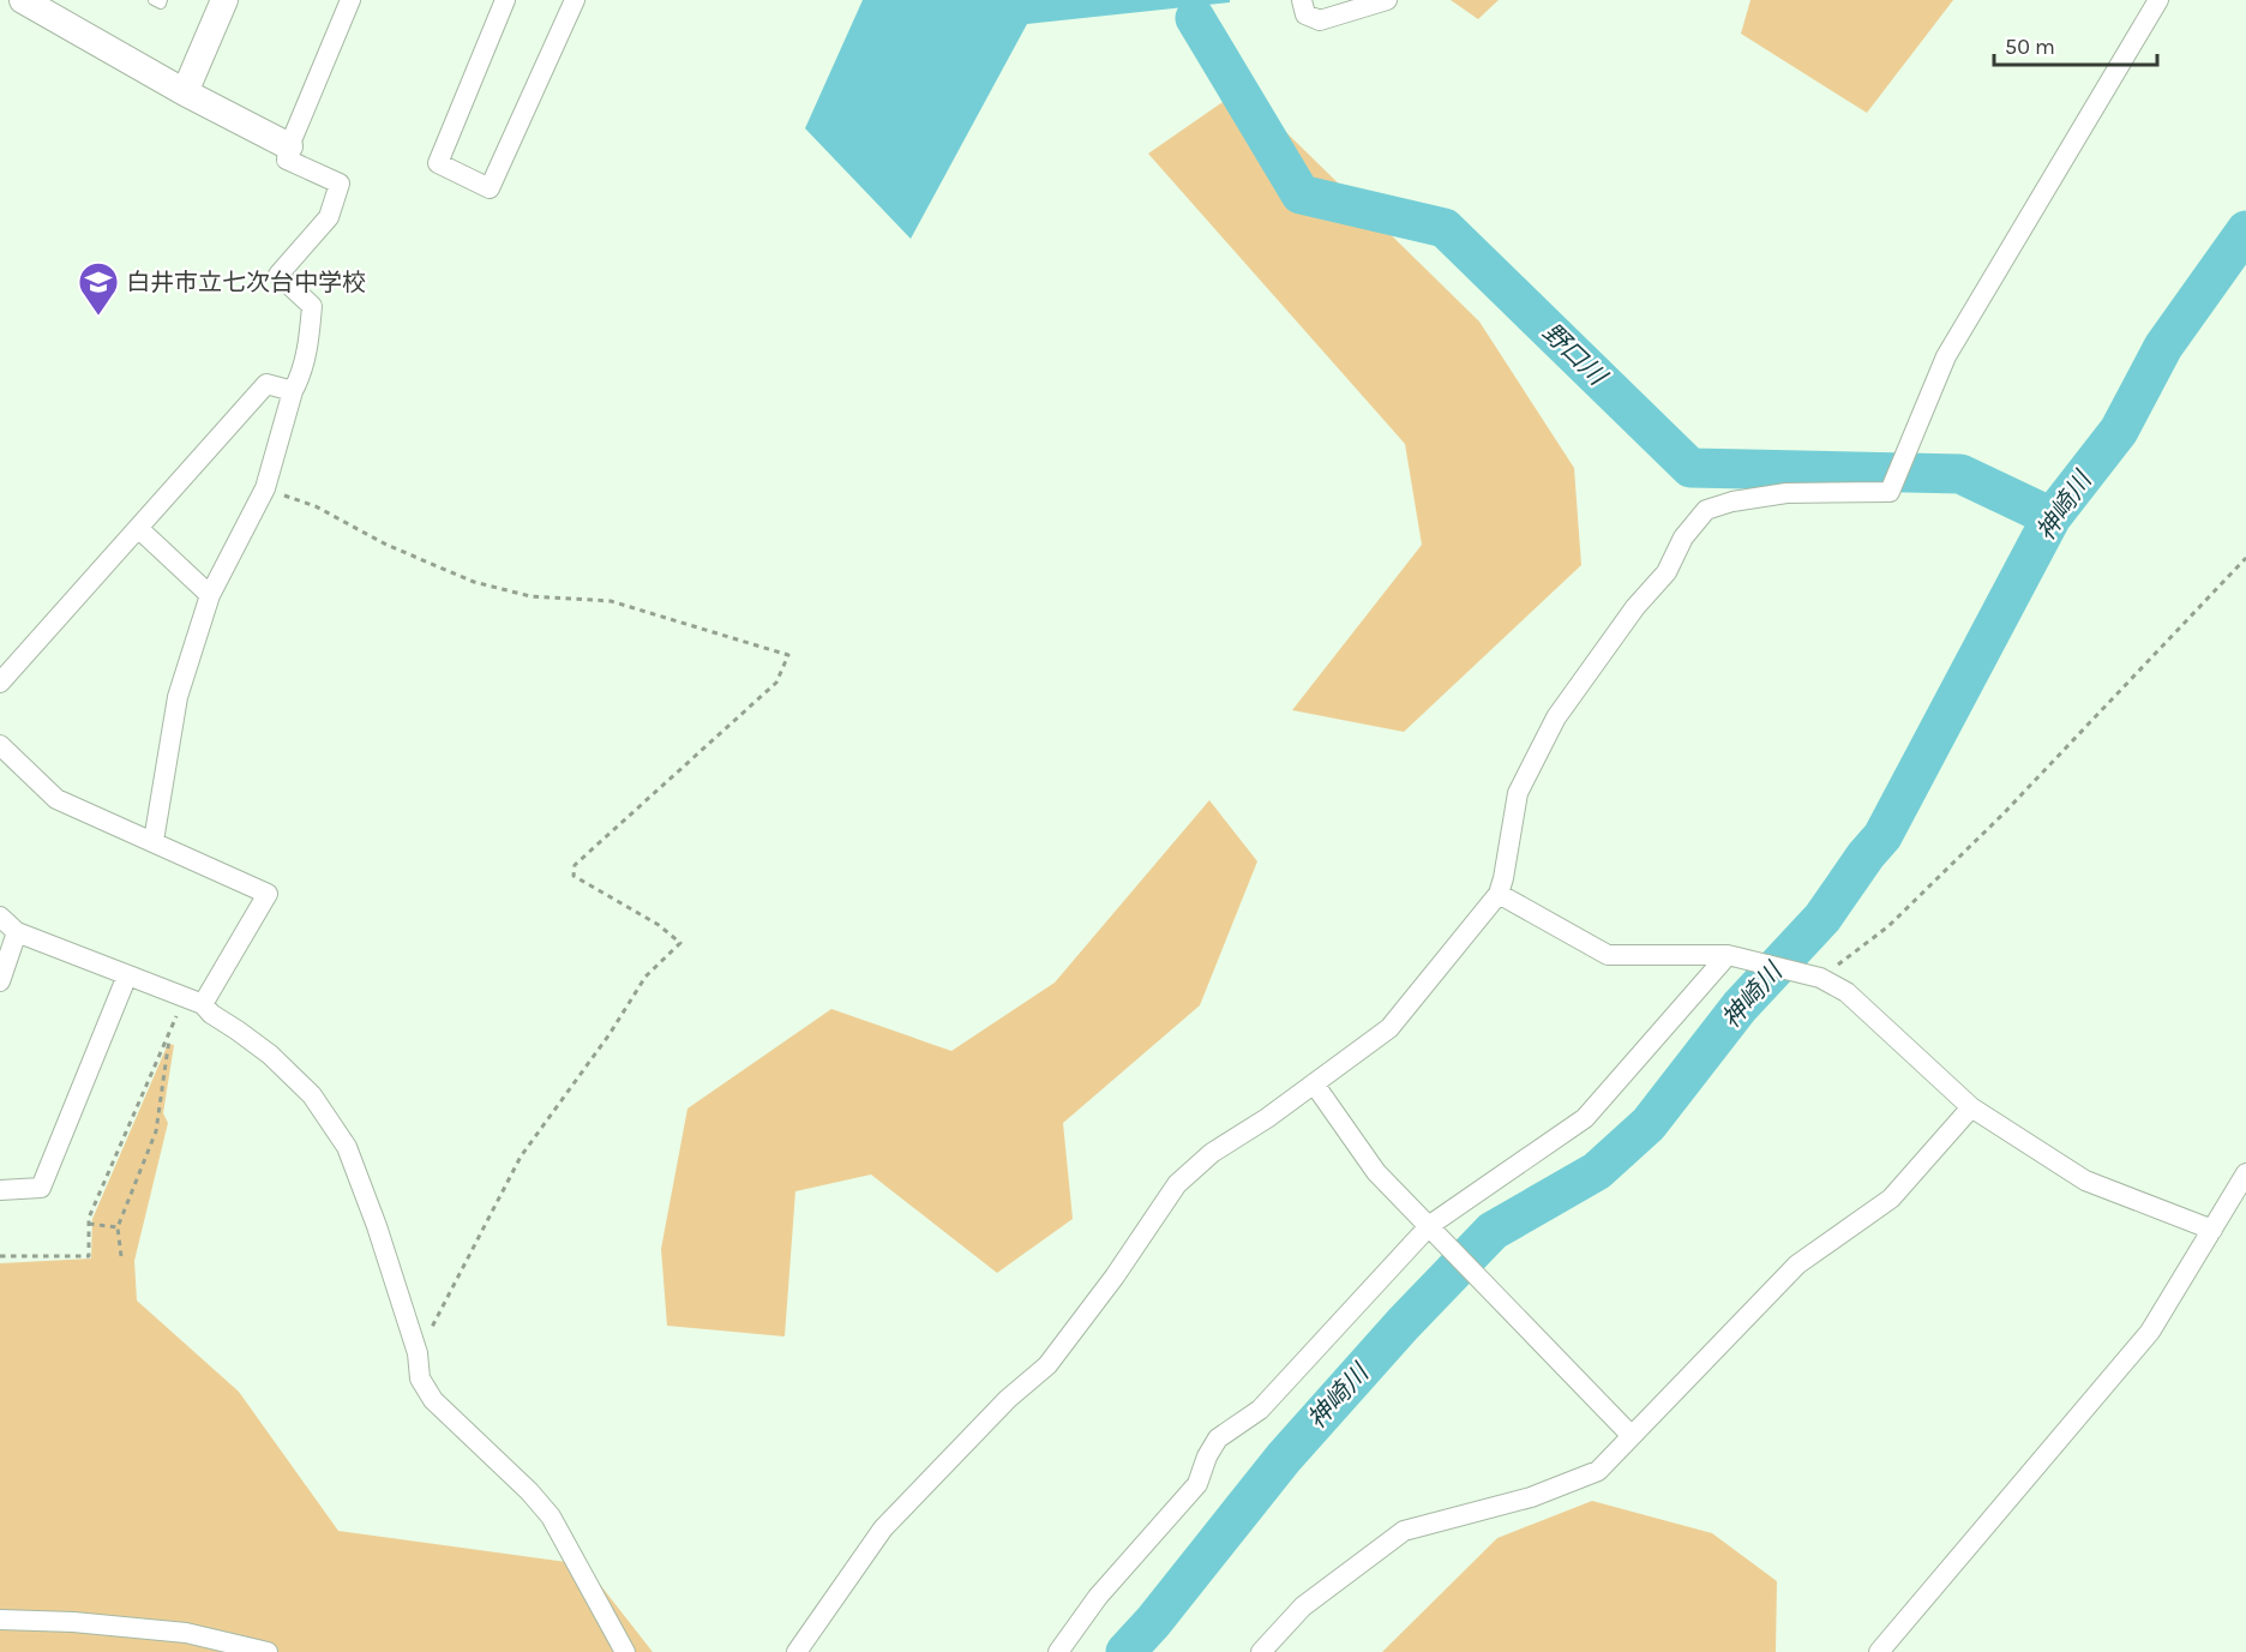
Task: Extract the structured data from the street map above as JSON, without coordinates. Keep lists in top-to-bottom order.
{
  "water": ["野口川", "神崎川"],
  "places": {
    "school or university": ["白井市立七次台中学校"]
  },
  "scale_bar": "50 m"
}
